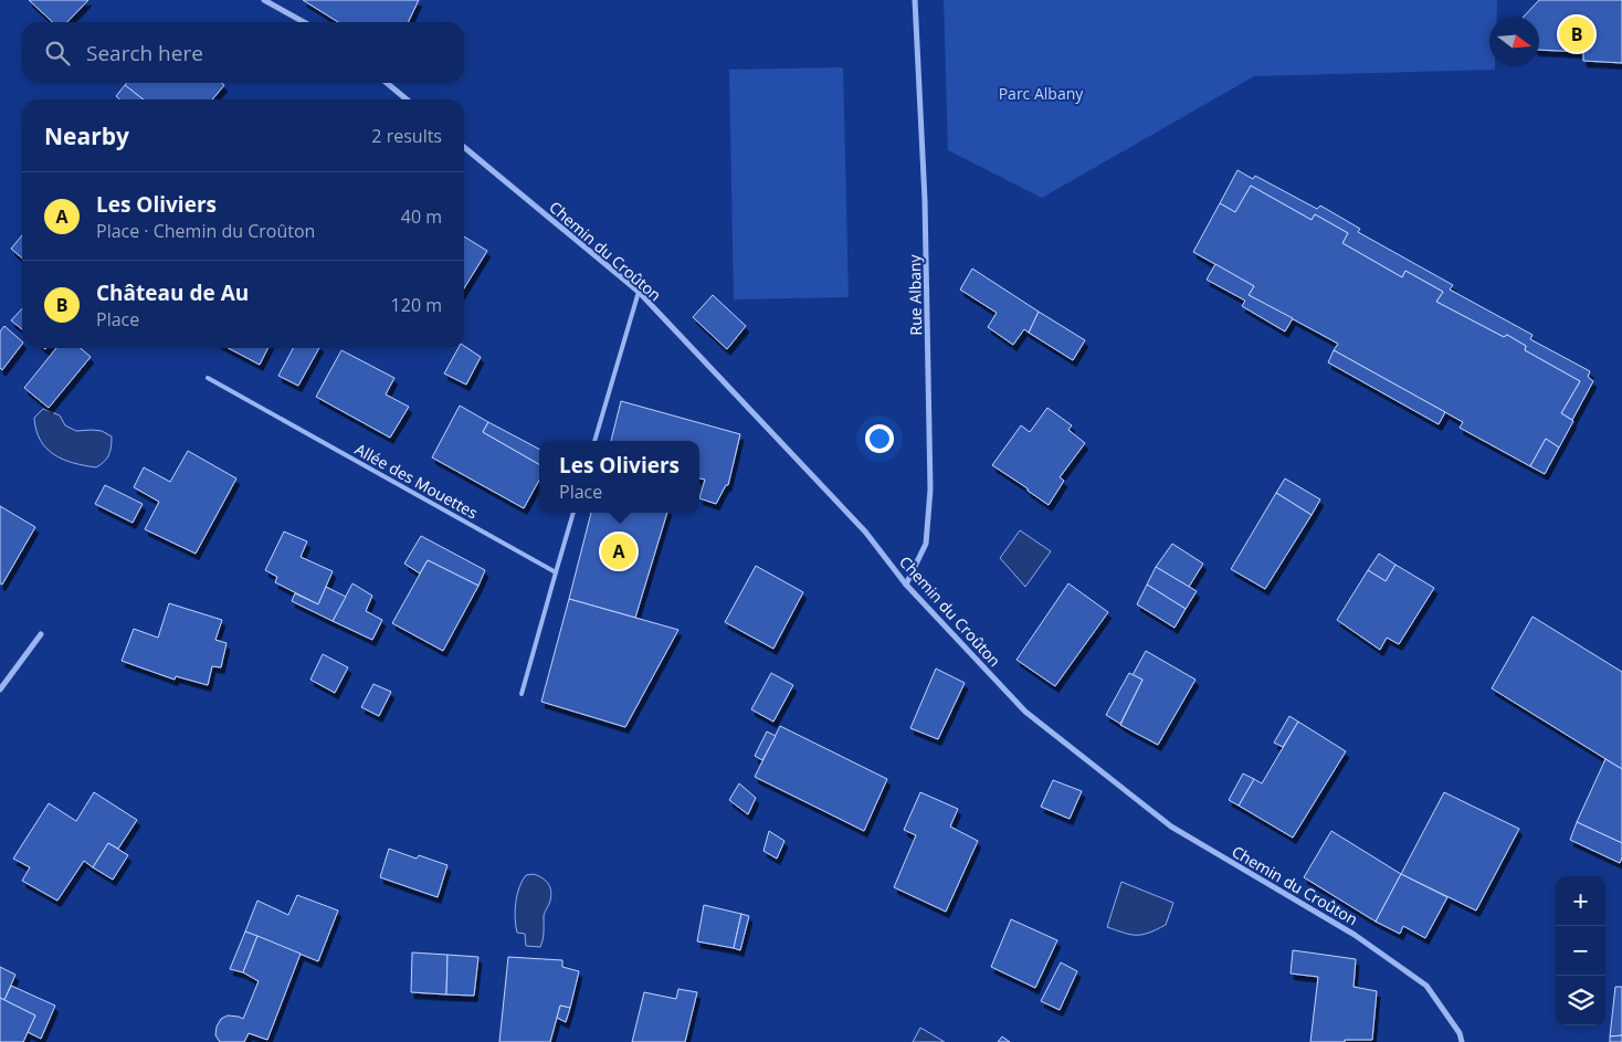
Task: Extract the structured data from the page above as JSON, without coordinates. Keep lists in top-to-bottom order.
{
  "streets": {
    "street": ["Chemin du Croûton", "Rue Albany"],
    "lane": ["Allée des Mouettes"]
  },
  "crossings": [
    ["Chemin du Croûton", "Rue Albany"]
  ],
  "parks": ["Parc Albany"],
  "north": "right",
  "page": {
    "pins": ["B", "A"],
    "search": "Search here",
    "heading": ["Nearby", "2 results"],
    "list": [
      {
        "mark": "A",
        "name": "Les Oliviers",
        "note": "Place · Chemin du Croûton",
        "value": "40 m"
      },
      {
        "mark": "B",
        "name": "Château de Au",
        "note": "Place",
        "value": "120 m"
      }
    ],
    "popup": ["Les Oliviers", "Place"],
    "map_buttons": ["+", "−"]
  }
}
